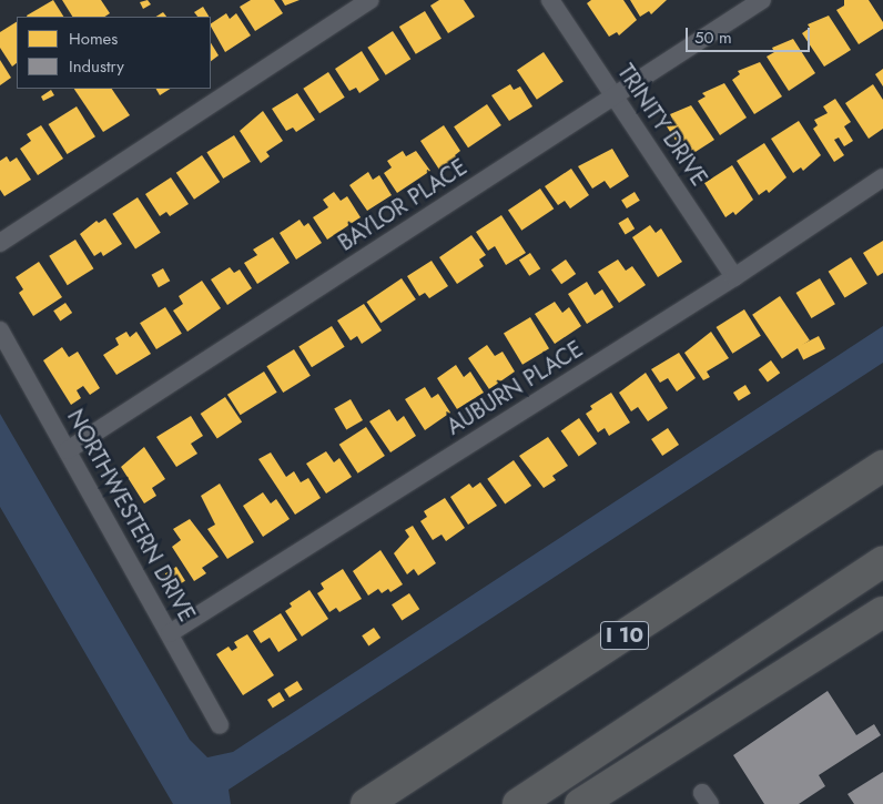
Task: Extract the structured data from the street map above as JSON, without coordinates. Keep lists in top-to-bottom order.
{
  "streets": {
    "highway": ["I 10"],
    "street": [
      "TRINITY DRIVE",
      "BAYLOR PLACE",
      "AUBURN PLACE",
      "NORTHWESTERN DRIVE"
    ]
  },
  "crossings": [
    ["TRINITY DRIVE", "BAYLOR PLACE"],
    ["TRINITY DRIVE", "AUBURN PLACE"],
    ["BAYLOR PLACE", "NORTHWESTERN DRIVE"],
    ["AUBURN PLACE", "NORTHWESTERN DRIVE"]
  ],
  "legend": ["Homes", "Industry"],
  "scale_bar": "50 m"
}
